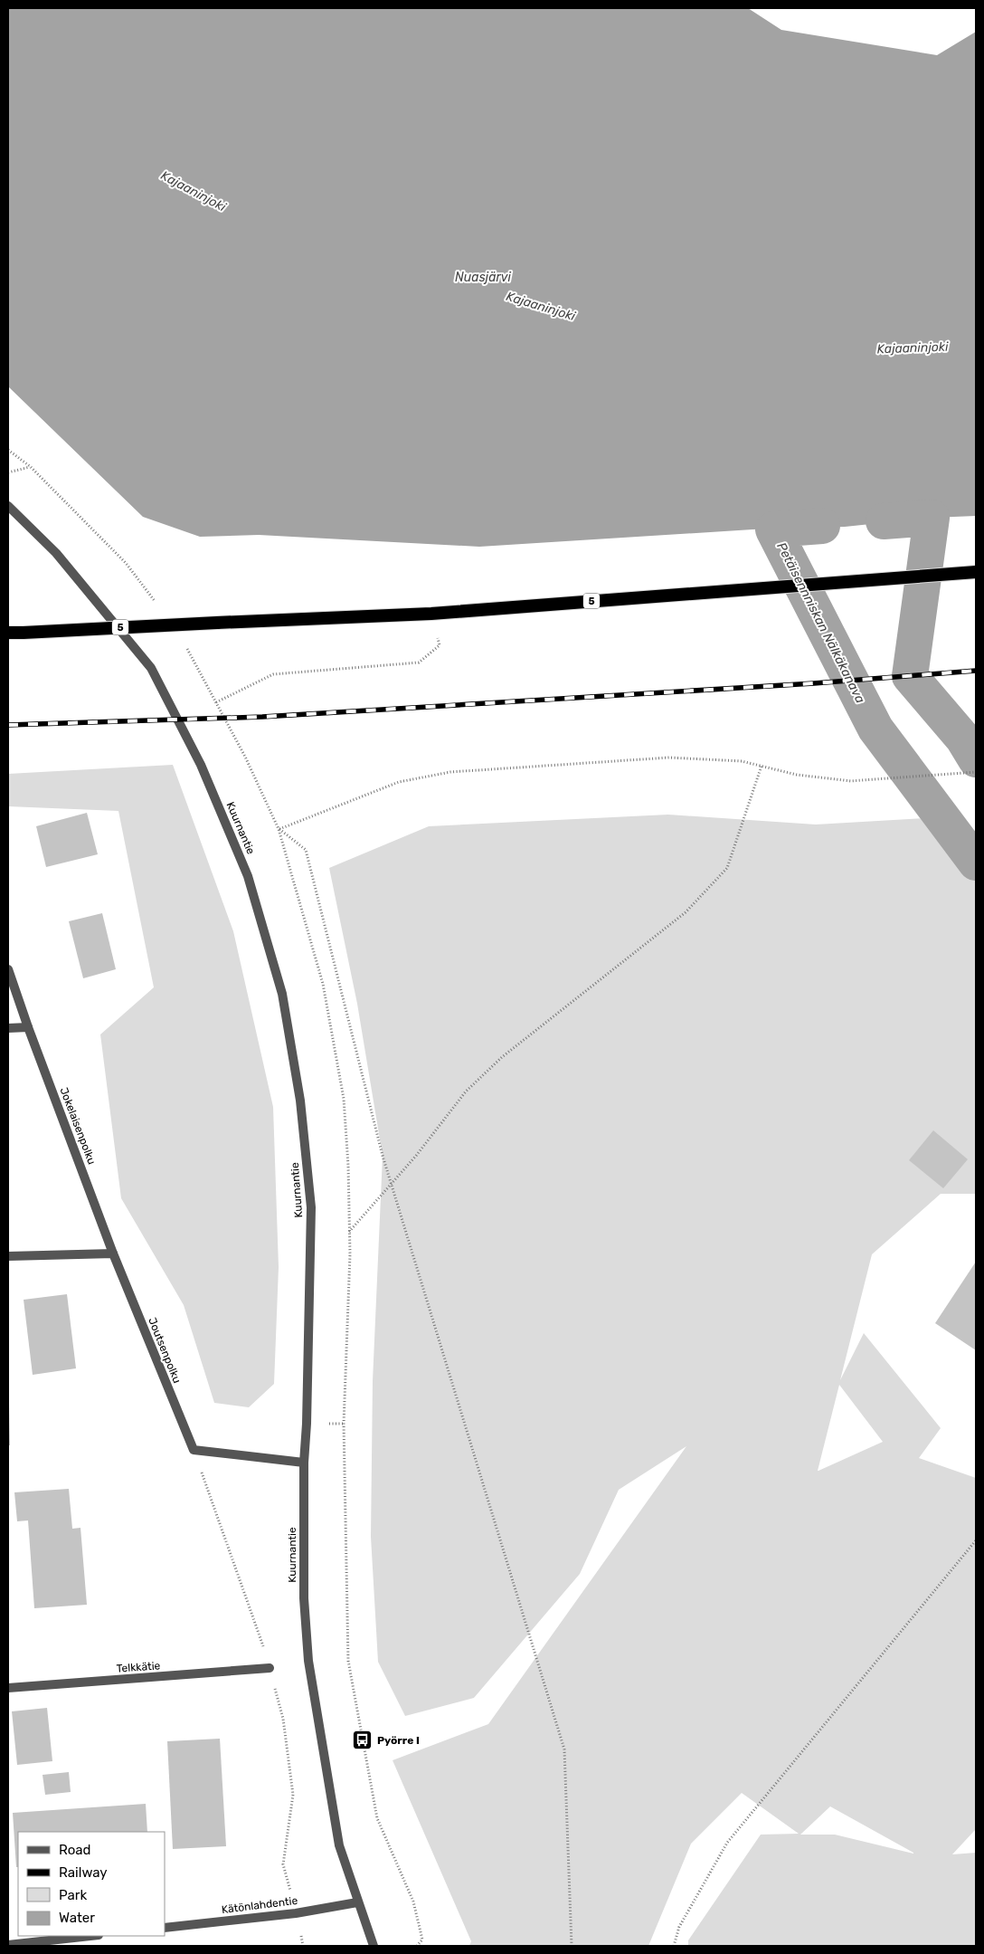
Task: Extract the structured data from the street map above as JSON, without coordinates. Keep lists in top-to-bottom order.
{
  "streets": {
    "highway": ["5"],
    "street": [
      "Kuurnantie",
      "Jokelaisenpolku",
      "Joutsenpolku",
      "Telkkätie",
      "Kätönlahdentie"
    ]
  },
  "crossings": [
    ["Kuurnantie", "Kätönlahdentie"],
    ["Jokelaisenpolku", "Joutsenpolku"]
  ],
  "water": ["Kajaaninjoki", "Nuasjärvi", "Petäisennniskan Nälkäkanava"],
  "places": {
    "bus stop": ["Pyörre I"]
  },
  "legend": [
    "Road",
    "Railway",
    "Park",
    "Water"
  ]
}
